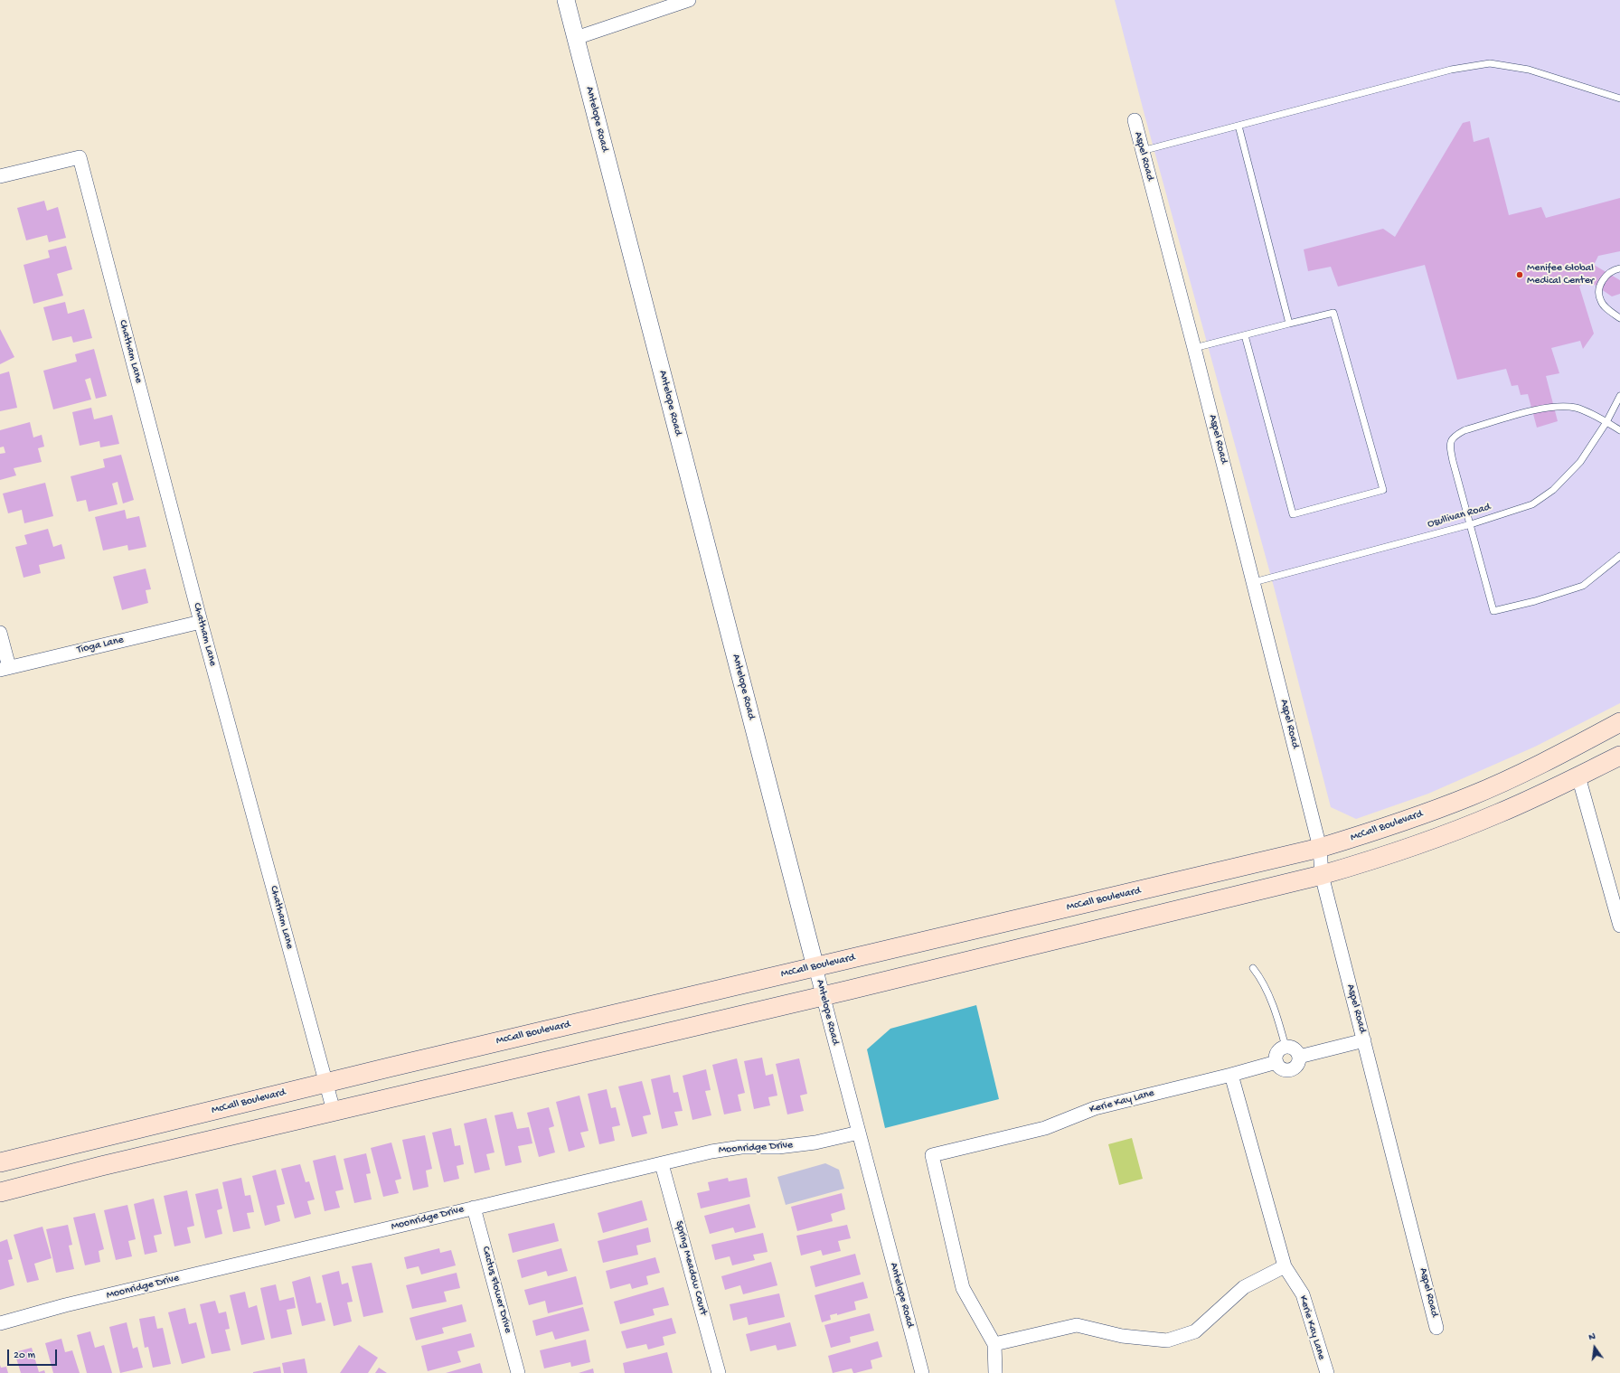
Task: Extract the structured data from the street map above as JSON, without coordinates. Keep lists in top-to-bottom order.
{
  "streets": {
    "main road": ["McCall Boulevard"],
    "street": [
      "Antelope Road",
      "Aspel Road",
      "Chatham Lane",
      "Tioga Lane",
      "Kerie Kay Lane",
      "Moonridge Drive",
      "Spring Meadow Court",
      "Cactus Flower Drive"
    ],
    "lane": ["Osullivan Road"]
  },
  "crossings": [
    ["Antelope Road", "McCall Boulevard"],
    ["Antelope Road", "Moonridge Drive"],
    ["Aspel Road", "Osullivan Road"],
    ["Aspel Road", "McCall Boulevard"],
    ["Chatham Lane", "Tioga Lane"],
    ["Chatham Lane", "McCall Boulevard"],
    ["Moonridge Drive", "Spring Meadow Court"],
    ["Moonridge Drive", "Cactus Flower Drive"]
  ],
  "places": ["Menifee Global Medical Center"],
  "scale_bar": "20 m",
  "north": "top"
}
